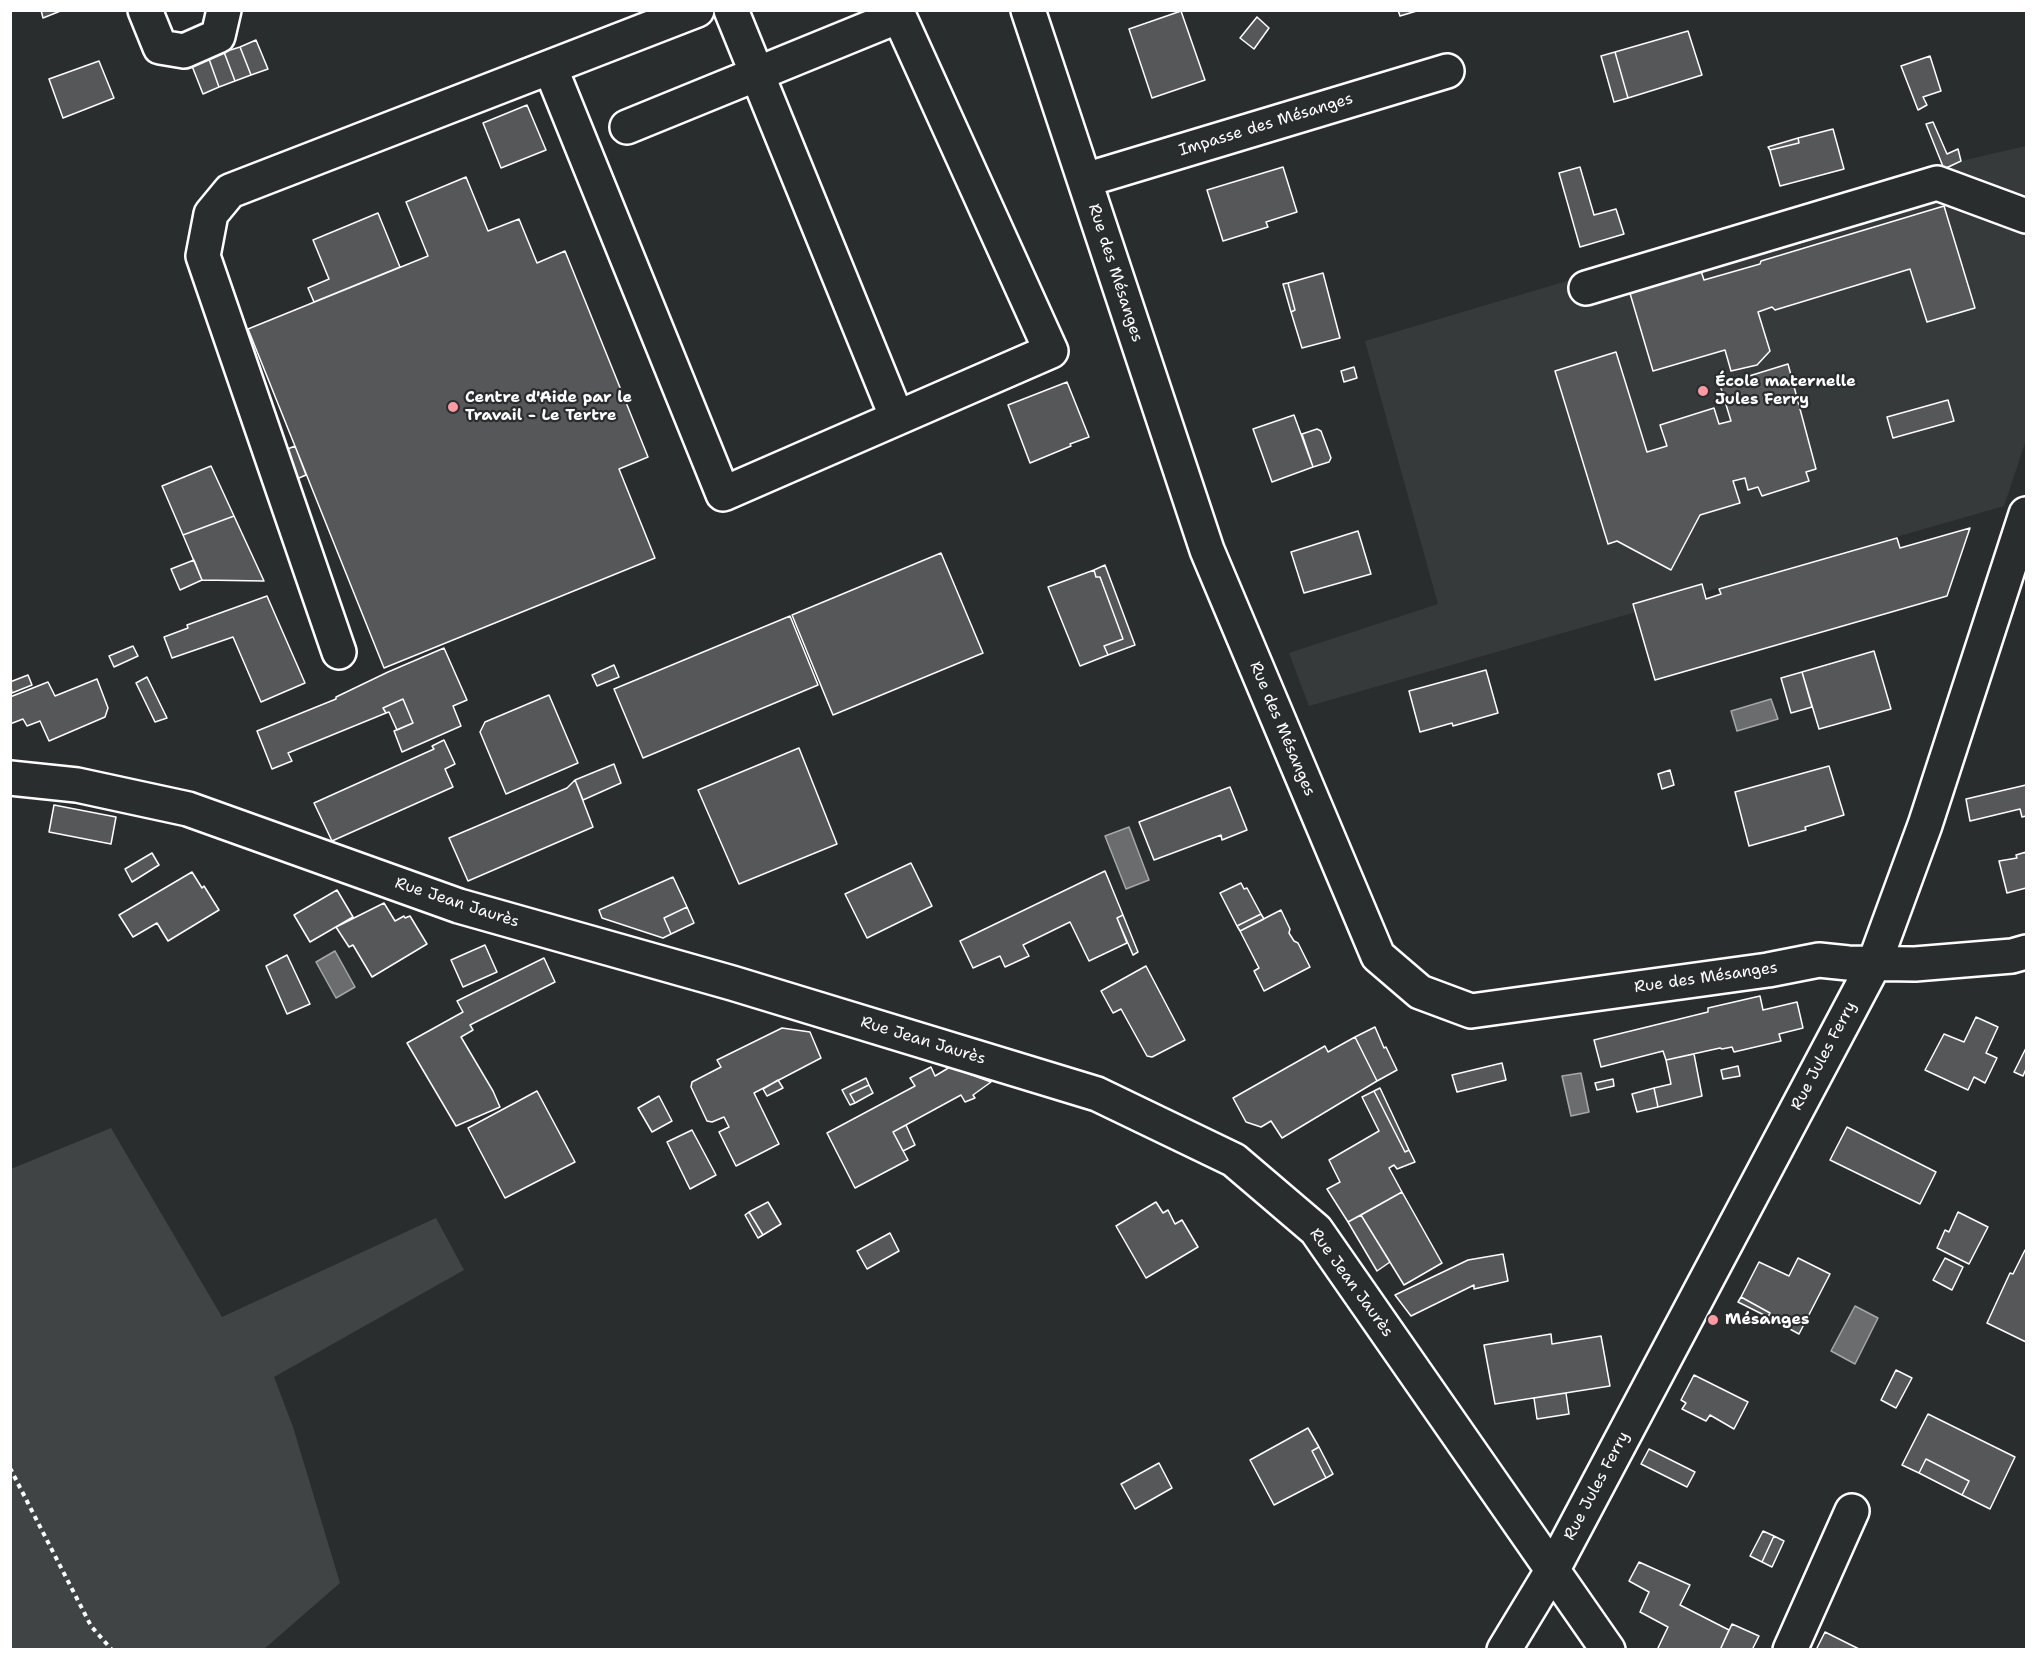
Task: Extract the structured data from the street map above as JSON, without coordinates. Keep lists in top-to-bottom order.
{
  "streets": {
    "street": [
      "Impasse des Mésanges",
      "Rue des Mésanges",
      "Rue Jean Jaurès",
      "Rue Jules Ferry"
    ]
  },
  "crossings": [
    ["Impasse des Mésanges", "Rue des Mésanges"],
    ["Rue des Mésanges", "Rue Jules Ferry"],
    ["Rue Jean Jaurès", "Rue Jules Ferry"]
  ],
  "places": ["École maternelle Jules Ferry", "Centre d'Aide par le Travail - Le Tertre", "Mésanges"]
}
